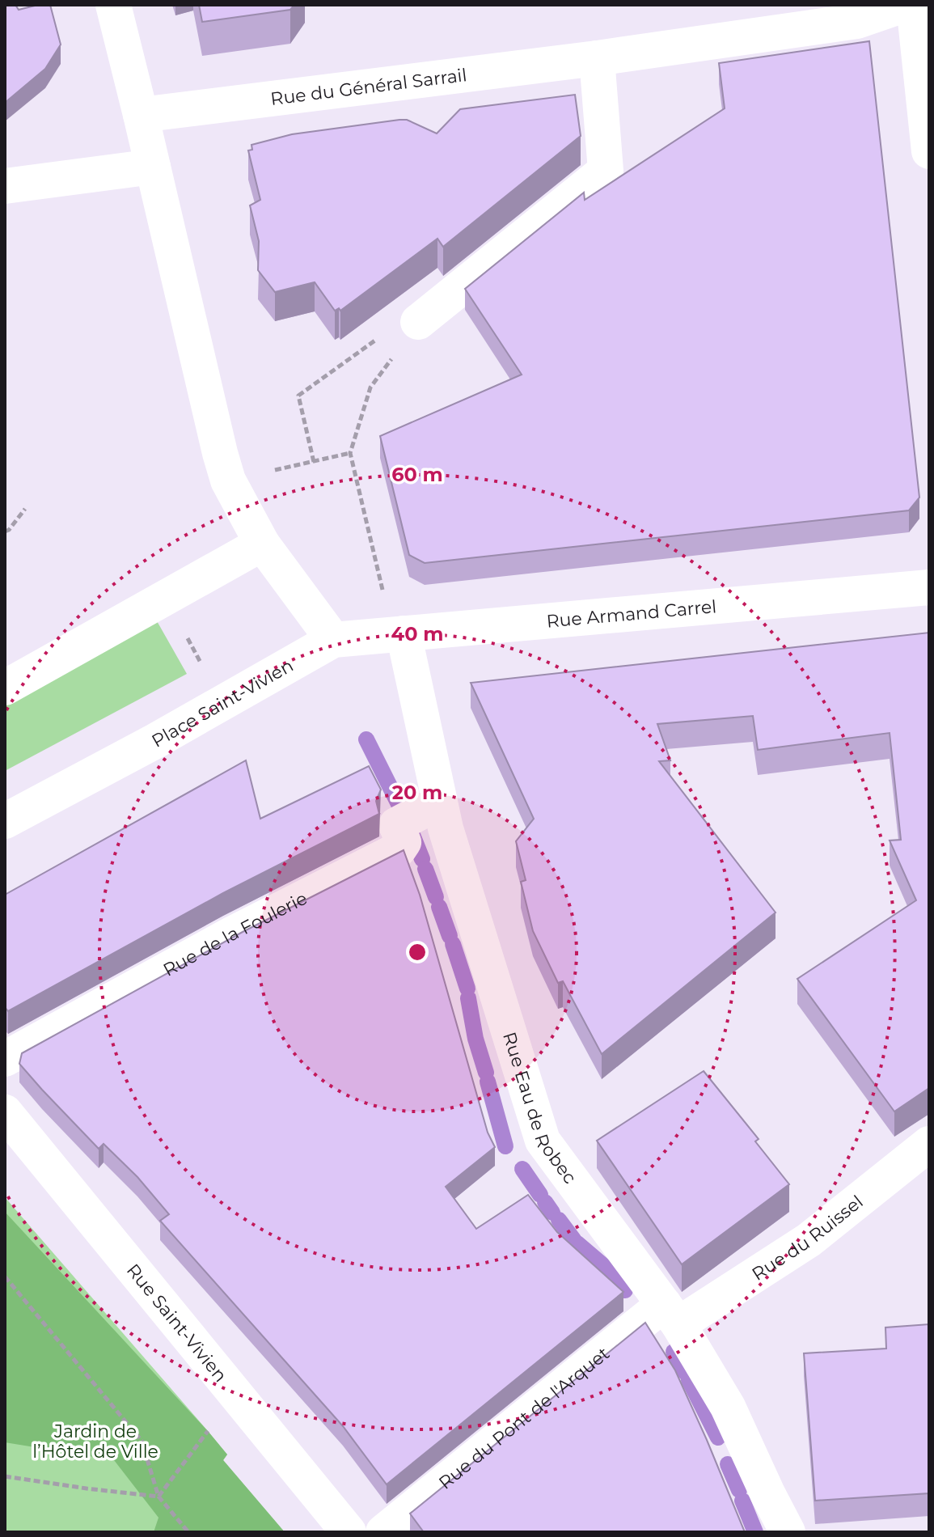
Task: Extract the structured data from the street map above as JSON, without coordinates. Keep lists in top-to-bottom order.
{
  "streets": {
    "street": [
      "Rue du Général Sarrail",
      "Rue Armand Carrel",
      "Place Saint-Vivien",
      "Rue de la Foulerie",
      "Rue Eau de Robec",
      "Rue du Ruissel",
      "Rue Saint-Vivien",
      "Rue du Pont de l'Arquet"
    ]
  },
  "crossings": [
    ["Rue Armand Carrel", "Place Saint-Vivien"],
    ["Rue Armand Carrel", "Rue Eau de Robec"],
    ["Rue de la Foulerie", "Rue Eau de Robec"],
    ["Rue Eau de Robec", "Rue du Ruissel"],
    ["Rue Eau de Robec", "Rue du Pont de l'Arquet"],
    ["Rue du Ruissel", "Rue du Pont de l'Arquet"]
  ],
  "parks": ["Jardin de l’Hôtel de Ville"],
  "rings": ["60 m", "40 m", "20 m"]
}
